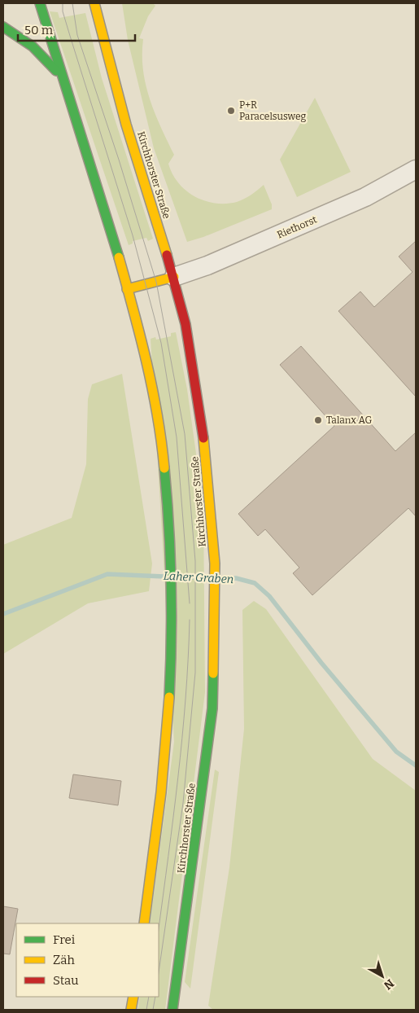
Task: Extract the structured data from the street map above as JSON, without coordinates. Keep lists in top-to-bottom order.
{
  "streets": {
    "main road": ["Kirchhorster Straße"],
    "street": ["Riethorst"]
  },
  "crossings": [
    ["Kirchhorster Straße", "Riethorst"]
  ],
  "water": ["Laher Graben"],
  "places": ["P+R Paracelsusweg", "Talanx AG"],
  "legend": ["Frei", "Zäh", "Stau"],
  "scale_bar": "50 m",
  "north": "bottom right"
}
